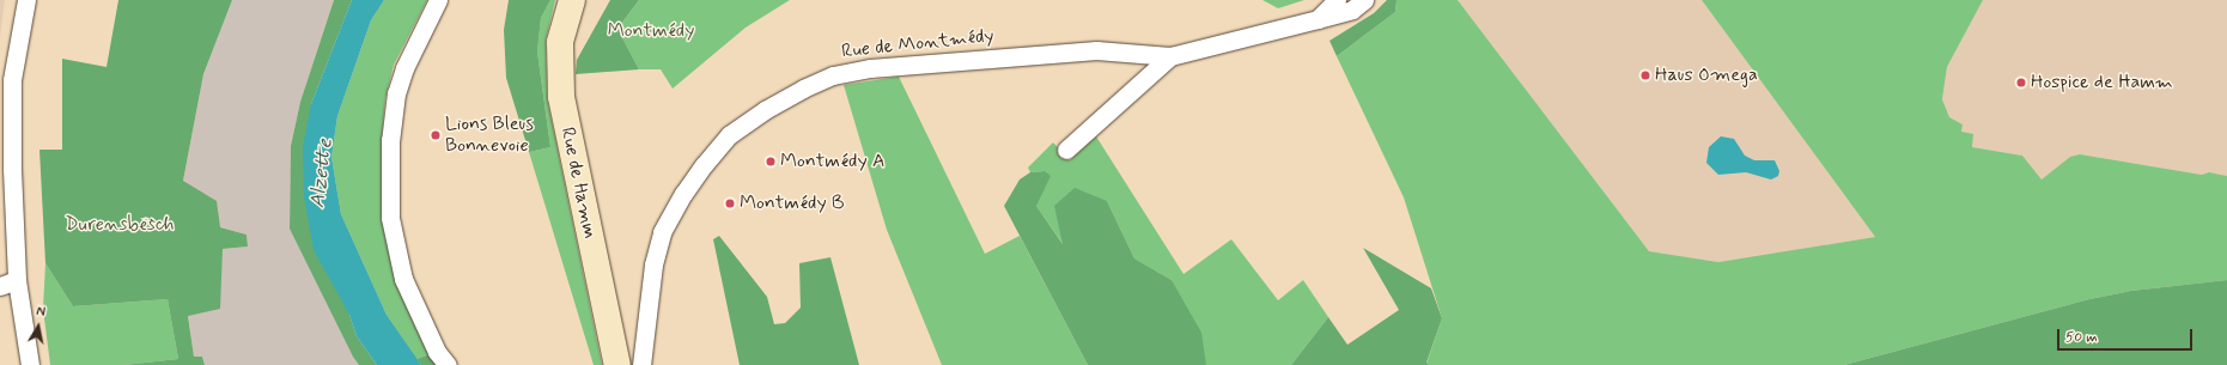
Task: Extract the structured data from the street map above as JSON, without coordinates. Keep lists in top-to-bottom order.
{
  "streets": {
    "main road": ["Rue de Hamm"],
    "street": ["Rue de Montmédy"]
  },
  "water": ["Alzette"],
  "parks": ["Montmédy", "Durensbësch"],
  "places": [
    "Haus Omega",
    "Hospice de Hamm",
    "Lions Bleus Bonnevoie",
    "Montmédy A",
    "Montmédy B"
  ],
  "scale_bar": "50 m",
  "north": "top"
}
